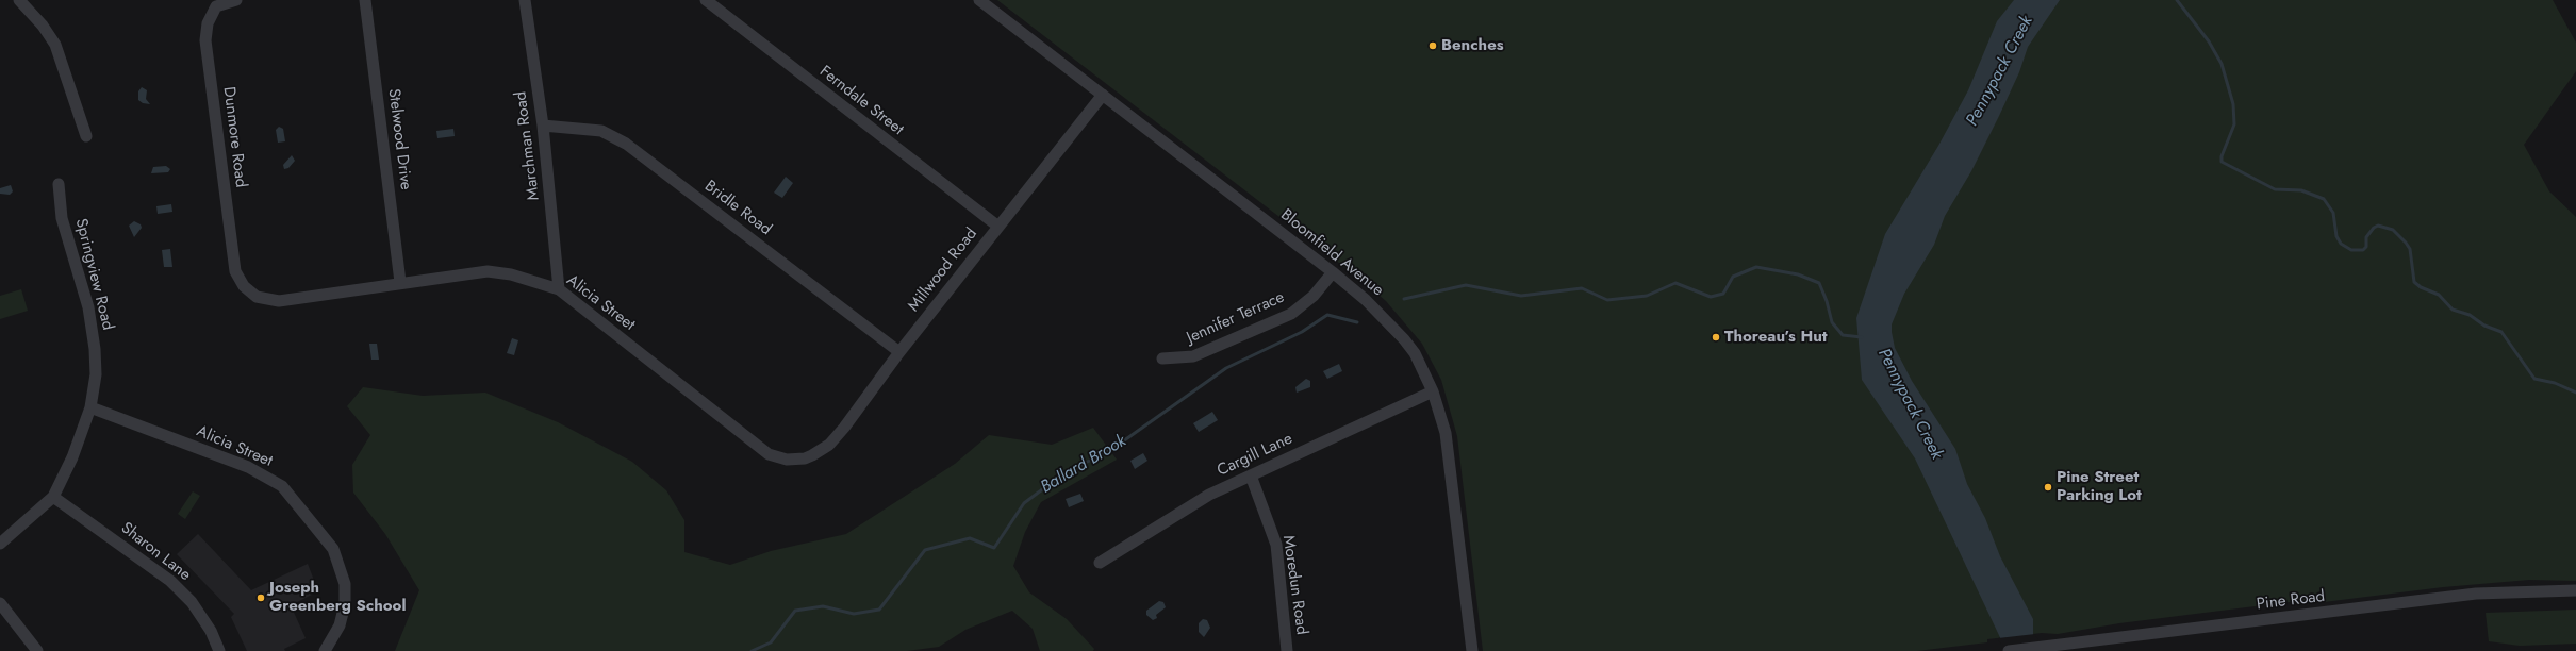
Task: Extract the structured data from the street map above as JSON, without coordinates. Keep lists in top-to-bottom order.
{
  "streets": {
    "street": [
      "Ferndale Street",
      "Dunmore Road",
      "Stelwood Drive",
      "Marchman Road",
      "Bridle Road",
      "Bloomfield Avenue",
      "Millwood Road",
      "Springview Road",
      "Alicia Street",
      "Jennifer Terrace",
      "Cargill Lane",
      "Sharon Lane",
      "Moredun Road",
      "Pine Road"
    ]
  },
  "crossings": [
    ["Ferndale Street", "Millwood Road"],
    ["Dunmore Road", "Alicia Street"],
    ["Stelwood Drive", "Alicia Street"],
    ["Marchman Road", "Bridle Road"],
    ["Marchman Road", "Alicia Street"],
    ["Bridle Road", "Millwood Road"],
    ["Bloomfield Avenue", "Millwood Road"],
    ["Bloomfield Avenue", "Jennifer Terrace"],
    ["Bloomfield Avenue", "Cargill Lane"],
    ["Millwood Road", "Alicia Street"],
    ["Springview Road", "Alicia Street"],
    ["Springview Road", "Sharon Lane"],
    ["Cargill Lane", "Moredun Road"]
  ],
  "water": ["Pennypack Creek", "Ballard Brook"],
  "places": [
    "Benches",
    "Thoreau’s Hut",
    "Pine Street Parking Lot",
    "Joseph Greenberg School"
  ]
}
